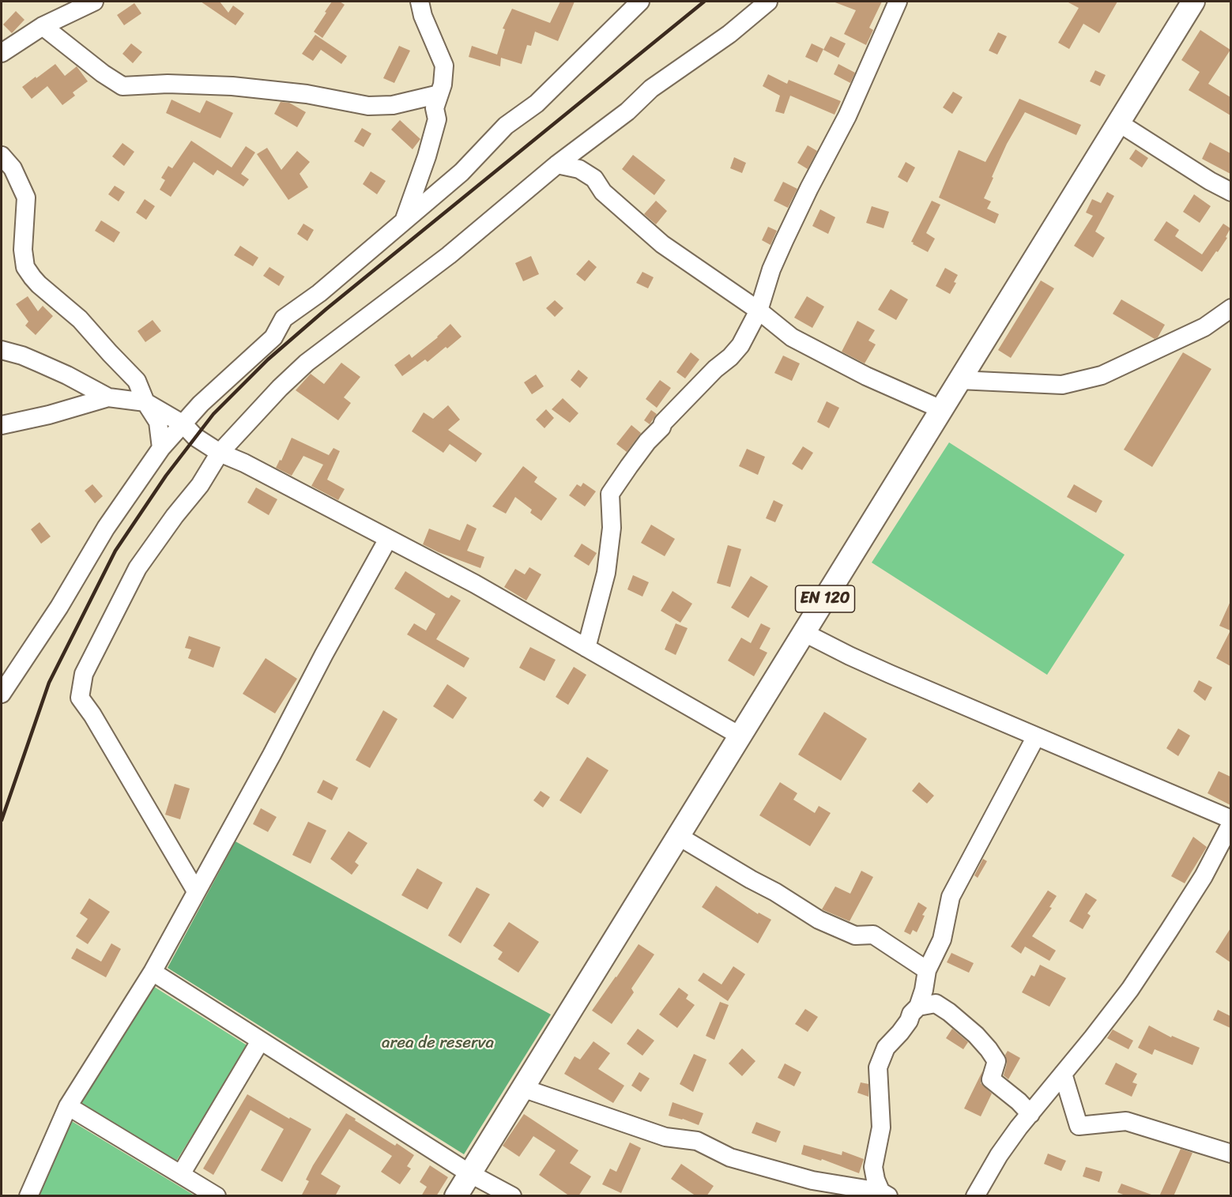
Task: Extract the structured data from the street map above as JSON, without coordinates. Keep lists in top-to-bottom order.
{
  "streets": {
    "main road": ["EN 120"]
  },
  "parks": ["area de reserva"]
}
